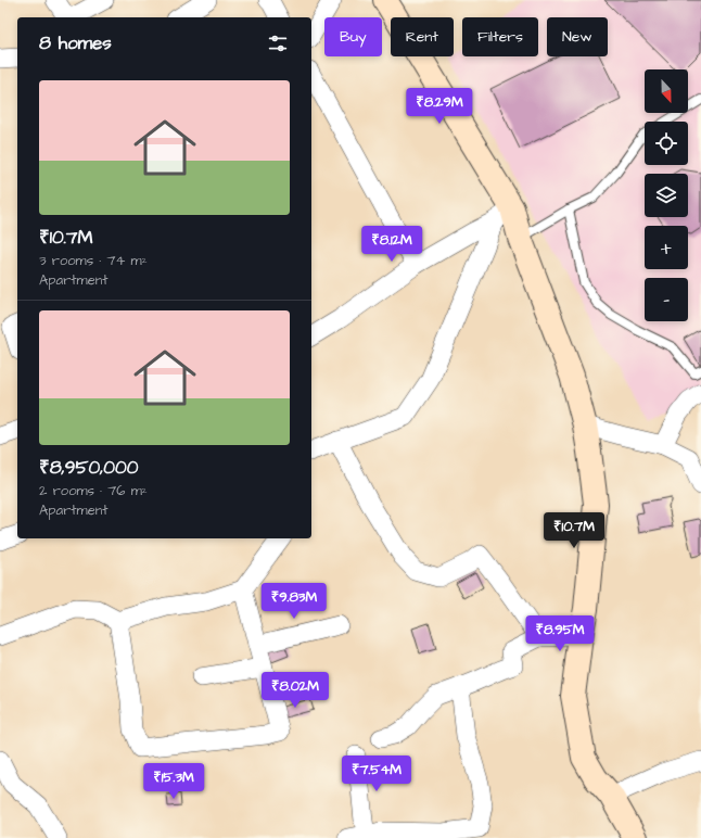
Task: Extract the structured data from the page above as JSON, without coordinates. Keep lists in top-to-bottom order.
{
  "north": "bottom",
  "page": {
    "chip": [
      "Buy",
      "Rent",
      "Filters",
      "New"
    ],
    "heading": "8 homes",
    "map_buttons": ["+", "−"],
    "list": [
      {
        "name": "₹10.7M",
        "note": "3 rooms · 74 m² · Apartment"
      },
      {
        "name": "₹8,950,000",
        "note": "2 rooms · 76 m² · Apartment"
      }
    ],
    "price": [
      "₹8.29M",
      "₹8.12M",
      "₹10.7M",
      "₹9.83M",
      "₹8.95M",
      "₹8.02M",
      "₹7.54M",
      "₹15.3M"
    ]
  }
}
